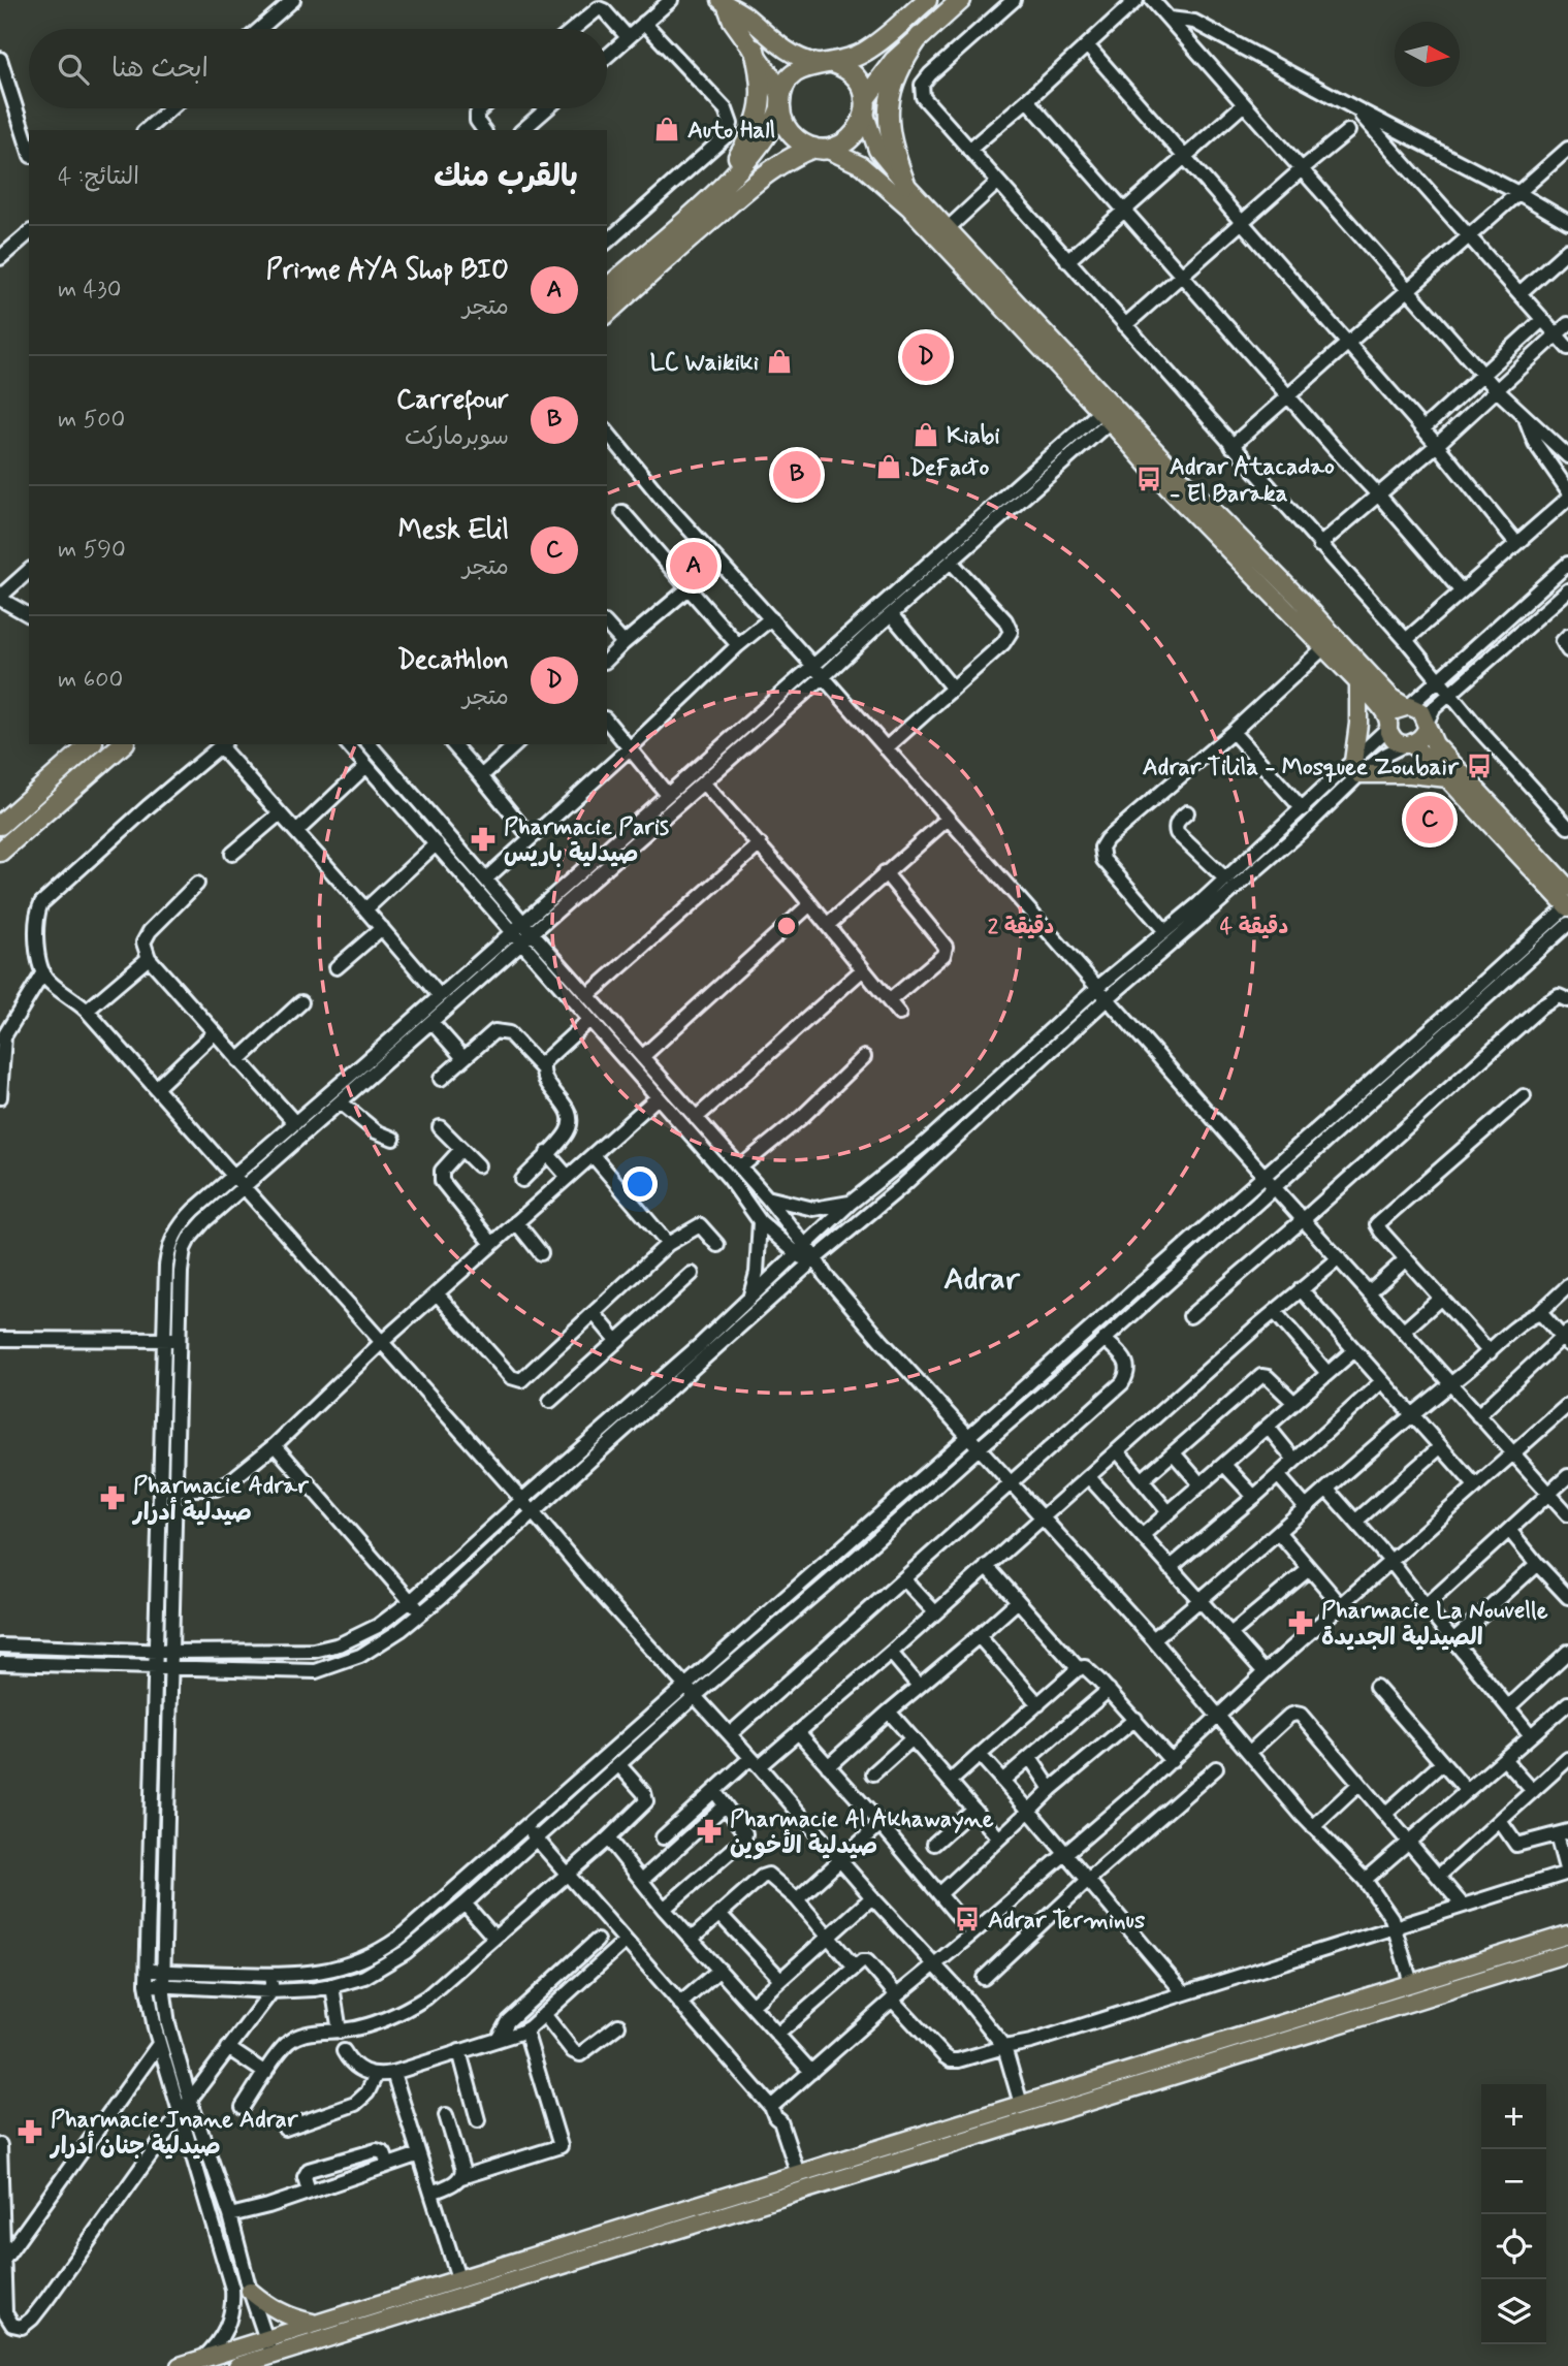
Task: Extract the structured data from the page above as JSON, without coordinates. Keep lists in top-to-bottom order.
{
  "districts": ["Adrar"],
  "places": {
    "shop": [
      "Auto Hall",
      "LC Waikiki",
      "Kiabi",
      "DeFacto"
    ],
    "bus stop": ["Adrar Atacadao - El Baraka", "Adrar Tilila - Mosquee Zoubair", "Adrar Terminus"],
    "pharmacy": [
      "Pharmacie Paris صيدلية باريس",
      "Pharmacie Adrar صيدلية أدرار",
      "Pharmacie La Nouvelle الصيدلية الجديدة",
      "Pharmacie Al Akhawayne صيدلية الأخوين",
      "Pharmacie Jnane Adrar صيدلية جنان أدرار"
    ]
  },
  "north": "right",
  "page": {
    "search": "ابحث هنا",
    "heading": ["بالقرب منك", "النتائج: 4"],
    "list": [
      {
        "mark": "A",
        "name": "Prime AYA Shop BIO",
        "note": "متجر",
        "value": "430 m"
      },
      {
        "mark": "B",
        "name": "Carrefour",
        "note": "سوبرماركت",
        "value": "500 m"
      },
      {
        "mark": "C",
        "name": "Mesk Elil",
        "note": "متجر",
        "value": "590 m"
      },
      {
        "mark": "D",
        "name": "Decathlon",
        "note": "متجر",
        "value": "600 m"
      }
    ],
    "pins": [
      "D",
      "B",
      "A",
      "C"
    ],
    "map_buttons": ["+", "−"]
  },
  "rings": ["2 دقيقة", "4 دقيقة"]
}
